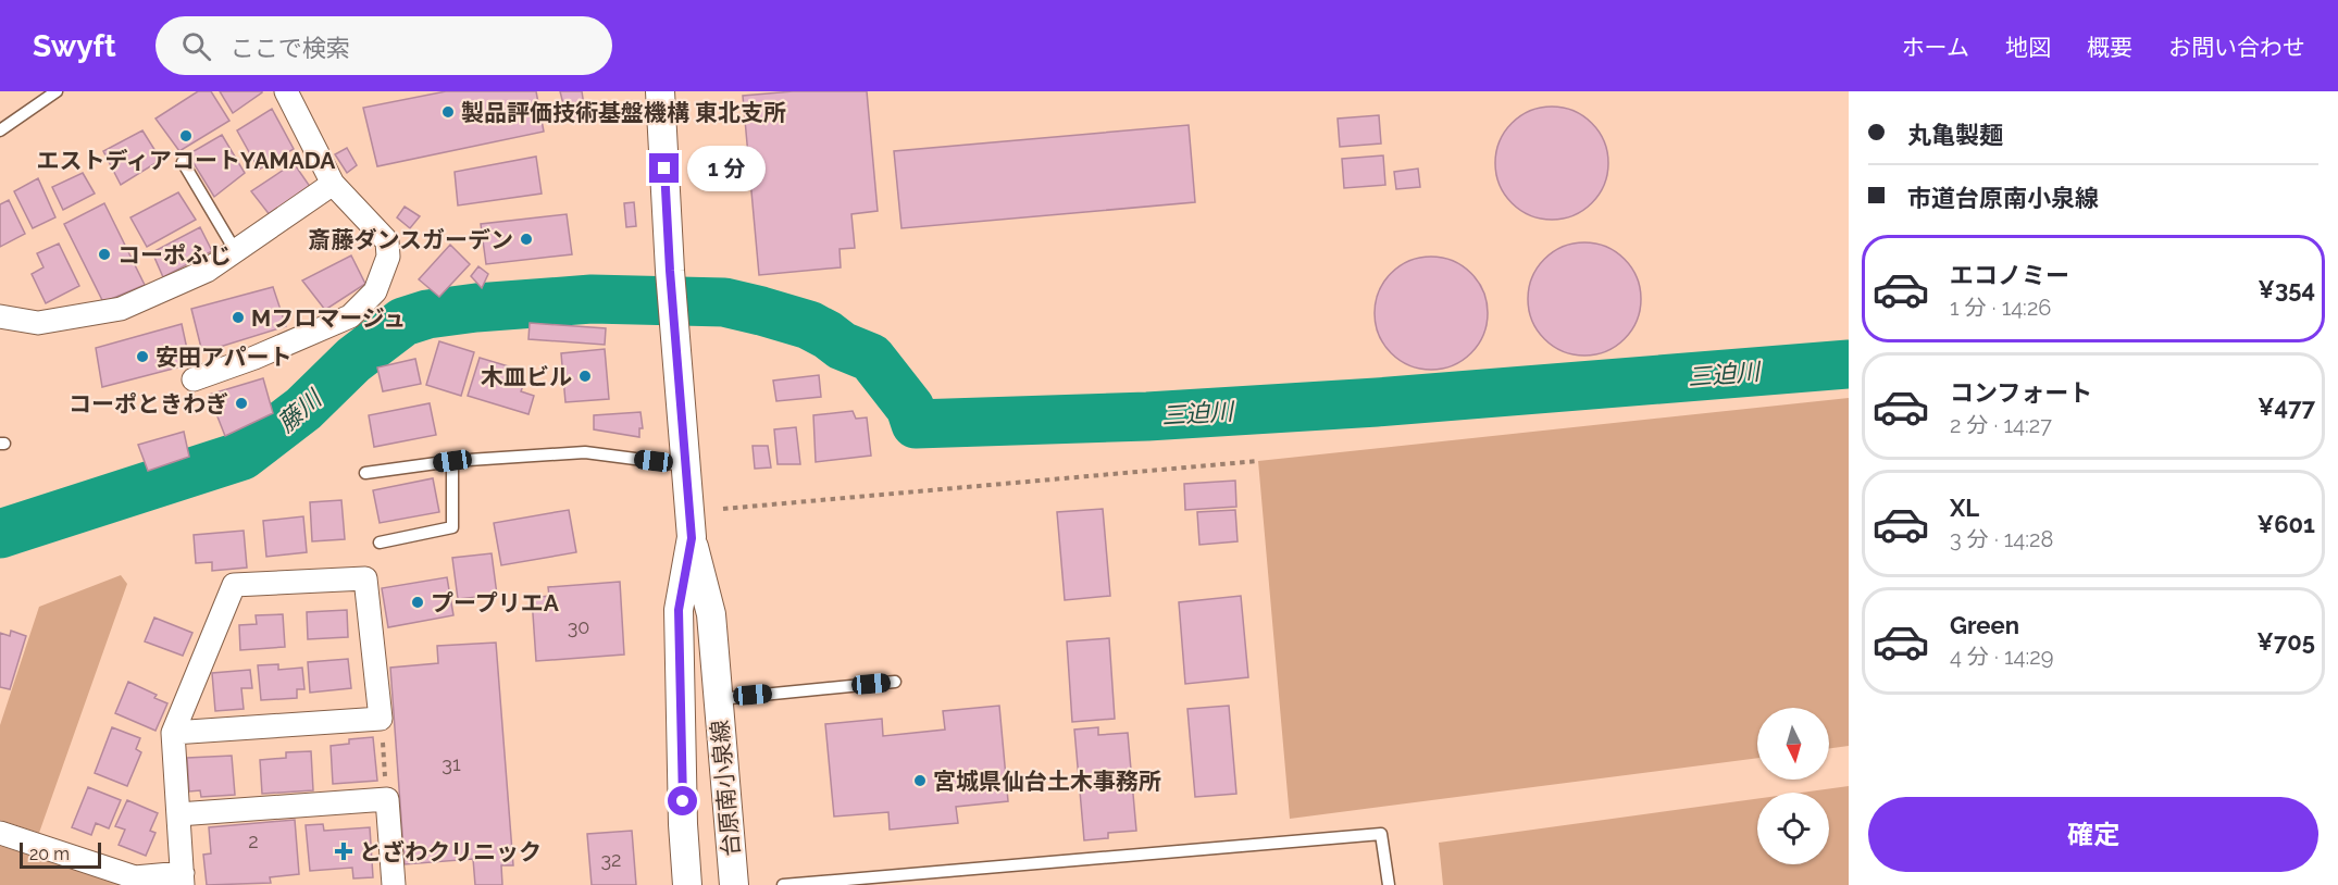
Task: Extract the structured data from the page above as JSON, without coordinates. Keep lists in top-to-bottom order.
{
  "streets": {
    "street": ["台原南小泉線"]
  },
  "water": ["三迫川", "藤川"],
  "places": {
    "other": [
      "製品評価技術基盤機構 東北支所",
      "エストディアコートYAMADA",
      "斎藤ダンスガーデン",
      "コーポふじ",
      "Mフロマージュ",
      "安田アパート",
      "木皿ビル",
      "コーポときわぎ",
      "プープリエA",
      "宮城県仙台土木事務所"
    ],
    "health": ["とざわクリニック"]
  },
  "house_numbers": [
    "30",
    "31",
    "2",
    "32"
  ],
  "scale_bar": "20 m",
  "north": "bottom",
  "page": {
    "header": "Swyft",
    "search": "ここで検索",
    "nav": [
      "ホーム",
      "地図",
      "概要",
      "お問い合わせ"
    ],
    "banner": ["丸亀製麺", "市道台原南小泉線"],
    "bubble": "1 分",
    "list": [
      {
        "name": "エコノミー",
        "note": "1 分 · 14:26",
        "value": "¥354"
      },
      {
        "name": "コンフォート",
        "note": "2 分 · 14:27",
        "value": "¥477"
      },
      {
        "name": "XL",
        "note": "3 分 · 14:28",
        "value": "¥601"
      },
      {
        "name": "Green",
        "note": "4 分 · 14:29",
        "value": "¥705"
      }
    ],
    "buttons": "確定",
    "scale": "20 m"
  }
}
